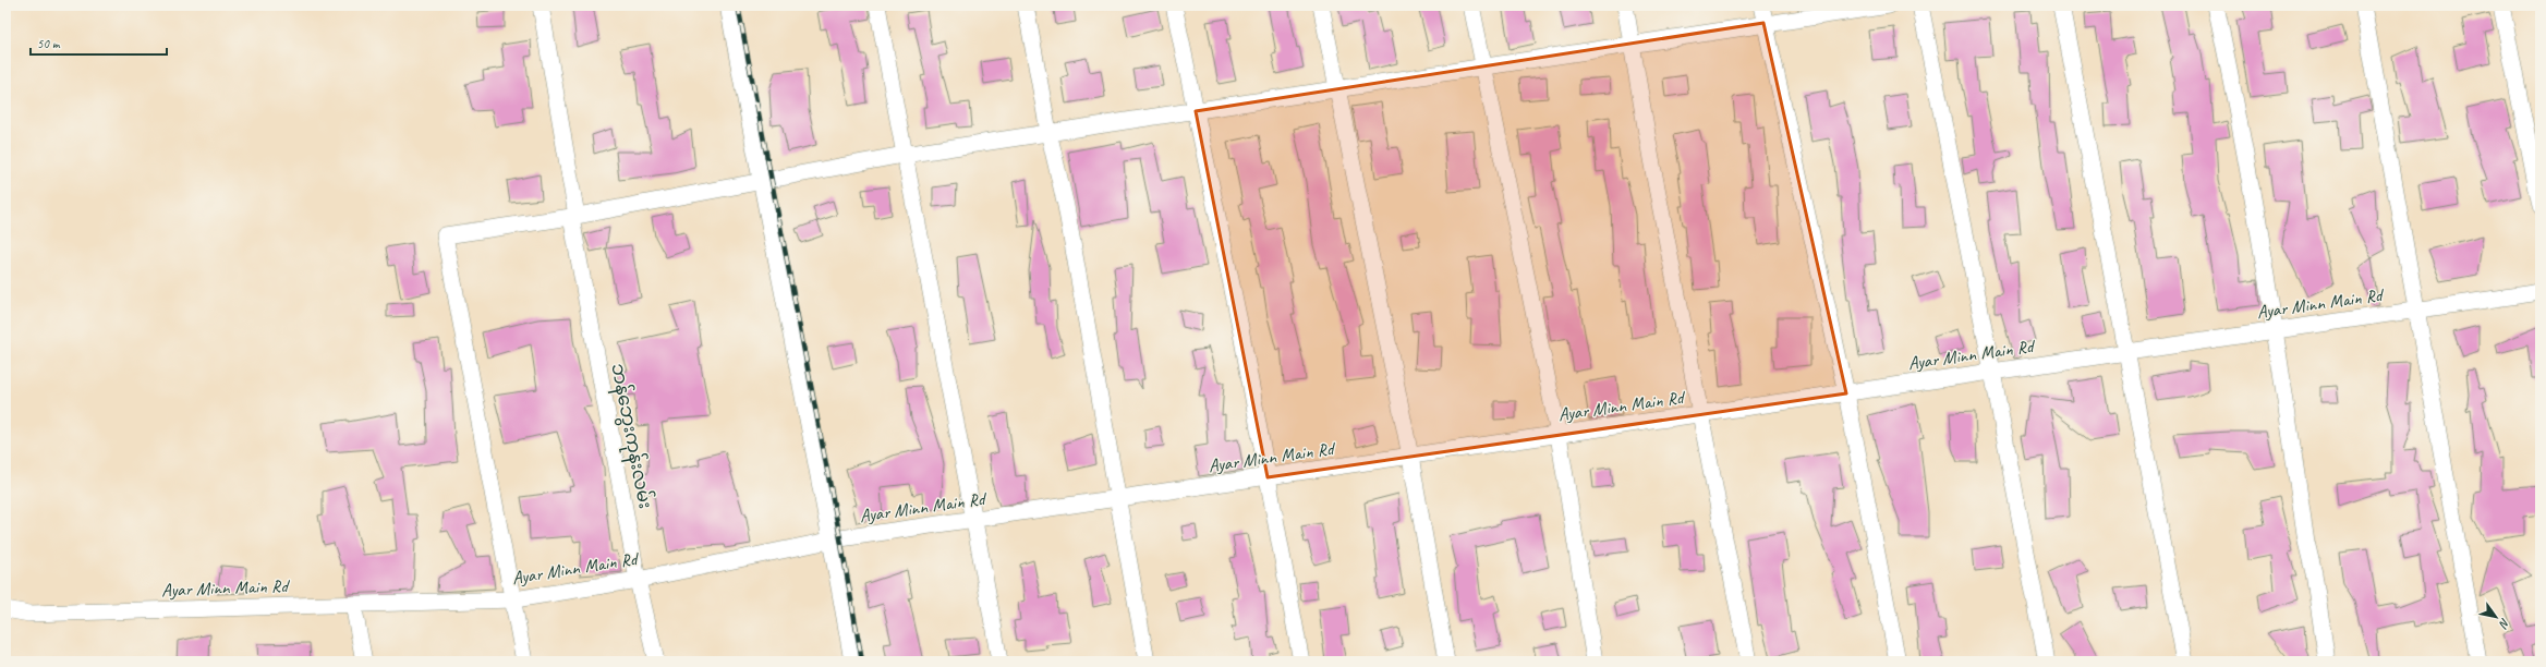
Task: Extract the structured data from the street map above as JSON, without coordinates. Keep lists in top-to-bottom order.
{
  "streets": {
    "street": ["Ayar Minn Main Rd", "ဘန်ဘွေးကုန်းလမ်း"]
  },
  "crossings": [
    ["Ayar Minn Main Rd", "ဘန်ဘွေးကုန်းလမ်း"]
  ],
  "scale_bar": "50 m",
  "north": "bottom right"
}
